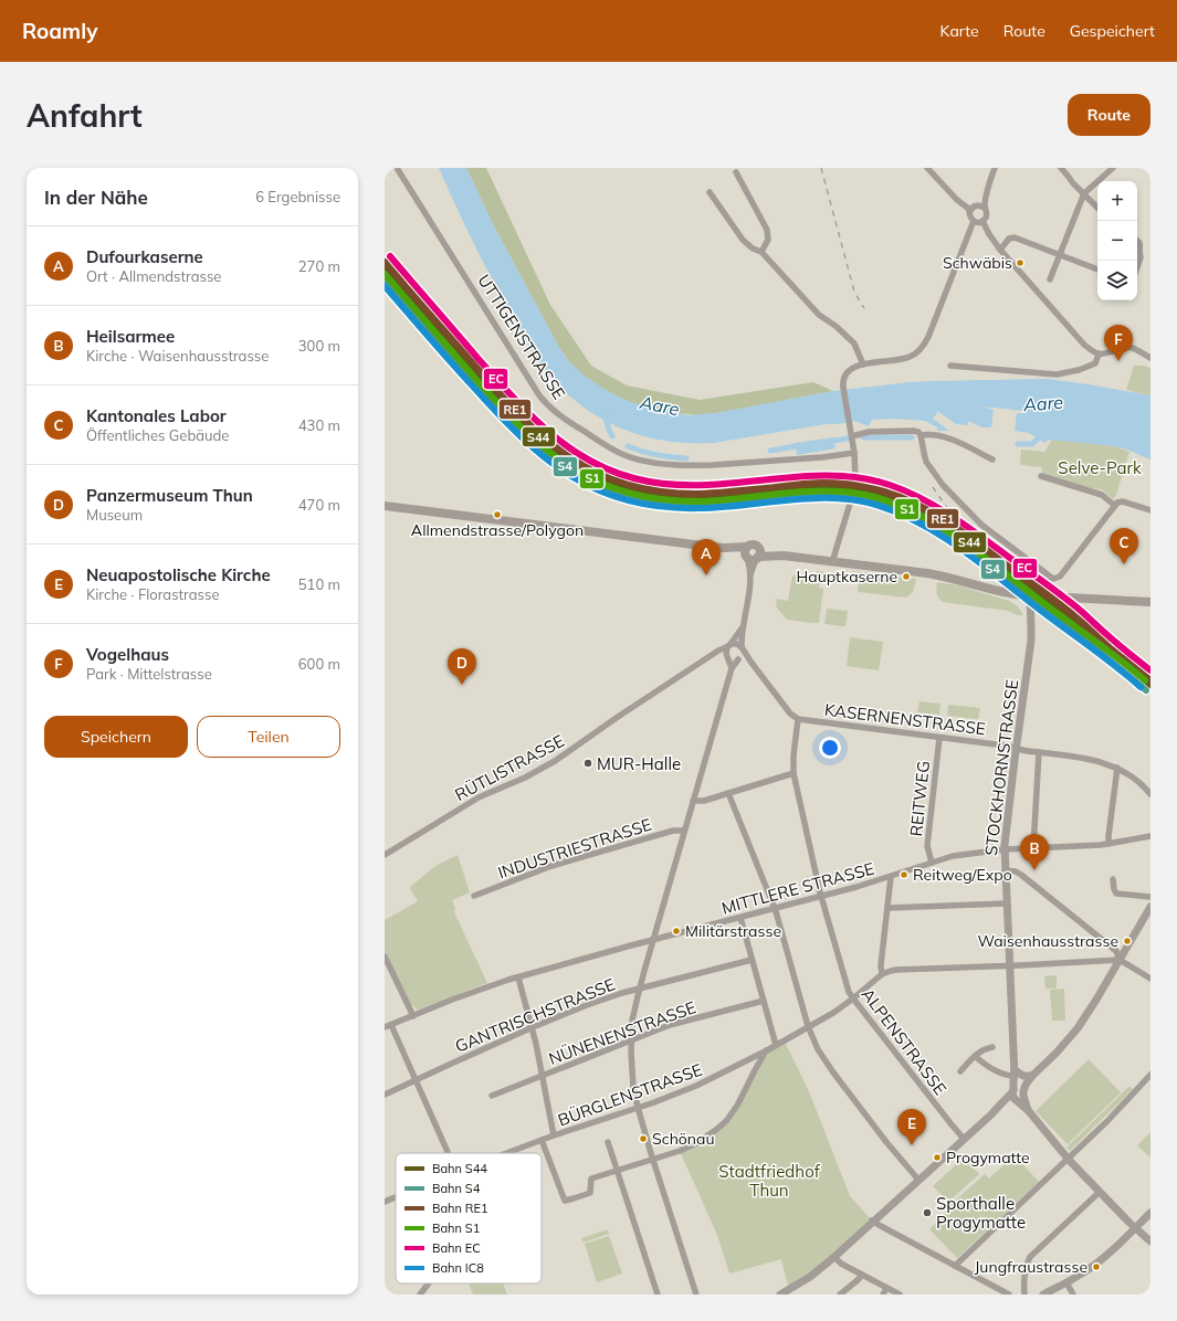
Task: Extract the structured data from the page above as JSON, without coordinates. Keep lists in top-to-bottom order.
{
  "streets": {
    "street": [
      "UTTIGENSTRASSE",
      "KASERNENSTRASSE",
      "RÜTLISTRASSE",
      "STOCKHORNSTRASSE",
      "REITWEG",
      "INDUSTRIESTRASSE",
      "MITTLERE STRASSE",
      "GANTRISCHSTRASSE",
      "NÜNENENSTRASSE",
      "ALPENSTRASSE",
      "BÜRGLENSTRASSE"
    ]
  },
  "crossings": [
    ["KASERNENSTRASSE", "STOCKHORNSTRASSE"],
    ["KASERNENSTRASSE", "REITWEG"],
    ["KASERNENSTRASSE", "ALPENSTRASSE"],
    ["STOCKHORNSTRASSE", "MITTLERE STRASSE"],
    ["REITWEG", "MITTLERE STRASSE"],
    ["MITTLERE STRASSE", "ALPENSTRASSE"],
    ["ALPENSTRASSE", "BÜRGLENSTRASSE"]
  ],
  "water": ["Aare"],
  "parks": ["Selve-Park", "Stadtfriedhof Thun"],
  "places": [
    "Schwäbis",
    "Allmendstrasse/Polygon",
    "Hauptkaserne",
    "MUR-Halle",
    "Reitweg/Expo",
    "Militärstrasse",
    "Waisenhausstrasse",
    "Schönau",
    "Progymatte",
    "Sporthalle Progymatte",
    "Jungfraustrasse"
  ],
  "lines": [
    "rail line EC",
    "rail line RE1",
    "rail line S44",
    "rail line S1",
    "rail line S4",
    "rail line IC8"
  ],
  "legend": [
    "Bahn S44",
    "Bahn S4",
    "Bahn RE1",
    "Bahn S1",
    "Bahn EC",
    "Bahn IC8"
  ],
  "page": {
    "header": "Roamly",
    "nav": ["Karte", "Route", "Gespeichert"],
    "buttons": [
      "Route",
      ["Speichern", "Teilen"]
    ],
    "title": "Anfahrt",
    "heading": ["In der Nähe", "6 Ergebnisse"],
    "map_buttons": ["+", "−"],
    "list": [
      {
        "mark": "A",
        "name": "Dufourkaserne",
        "note": "Ort · Allmendstrasse",
        "value": "270 m"
      },
      {
        "mark": "B",
        "name": "Heilsarmee",
        "note": "Kirche · Waisenhausstrasse",
        "value": "300 m"
      },
      {
        "mark": "C",
        "name": "Kantonales Labor",
        "note": "Öffentliches Gebäude",
        "value": "430 m"
      },
      {
        "mark": "D",
        "name": "Panzermuseum Thun",
        "note": "Museum",
        "value": "470 m"
      },
      {
        "mark": "E",
        "name": "Neuapostolische Kirche",
        "note": "Kirche · Florastrasse",
        "value": "510 m"
      },
      {
        "mark": "F",
        "name": "Vogelhaus",
        "note": "Park · Mittelstrasse",
        "value": "600 m"
      }
    ],
    "pins": [
      "F",
      "C",
      "A",
      "D",
      "B",
      "E"
    ]
  }
}
